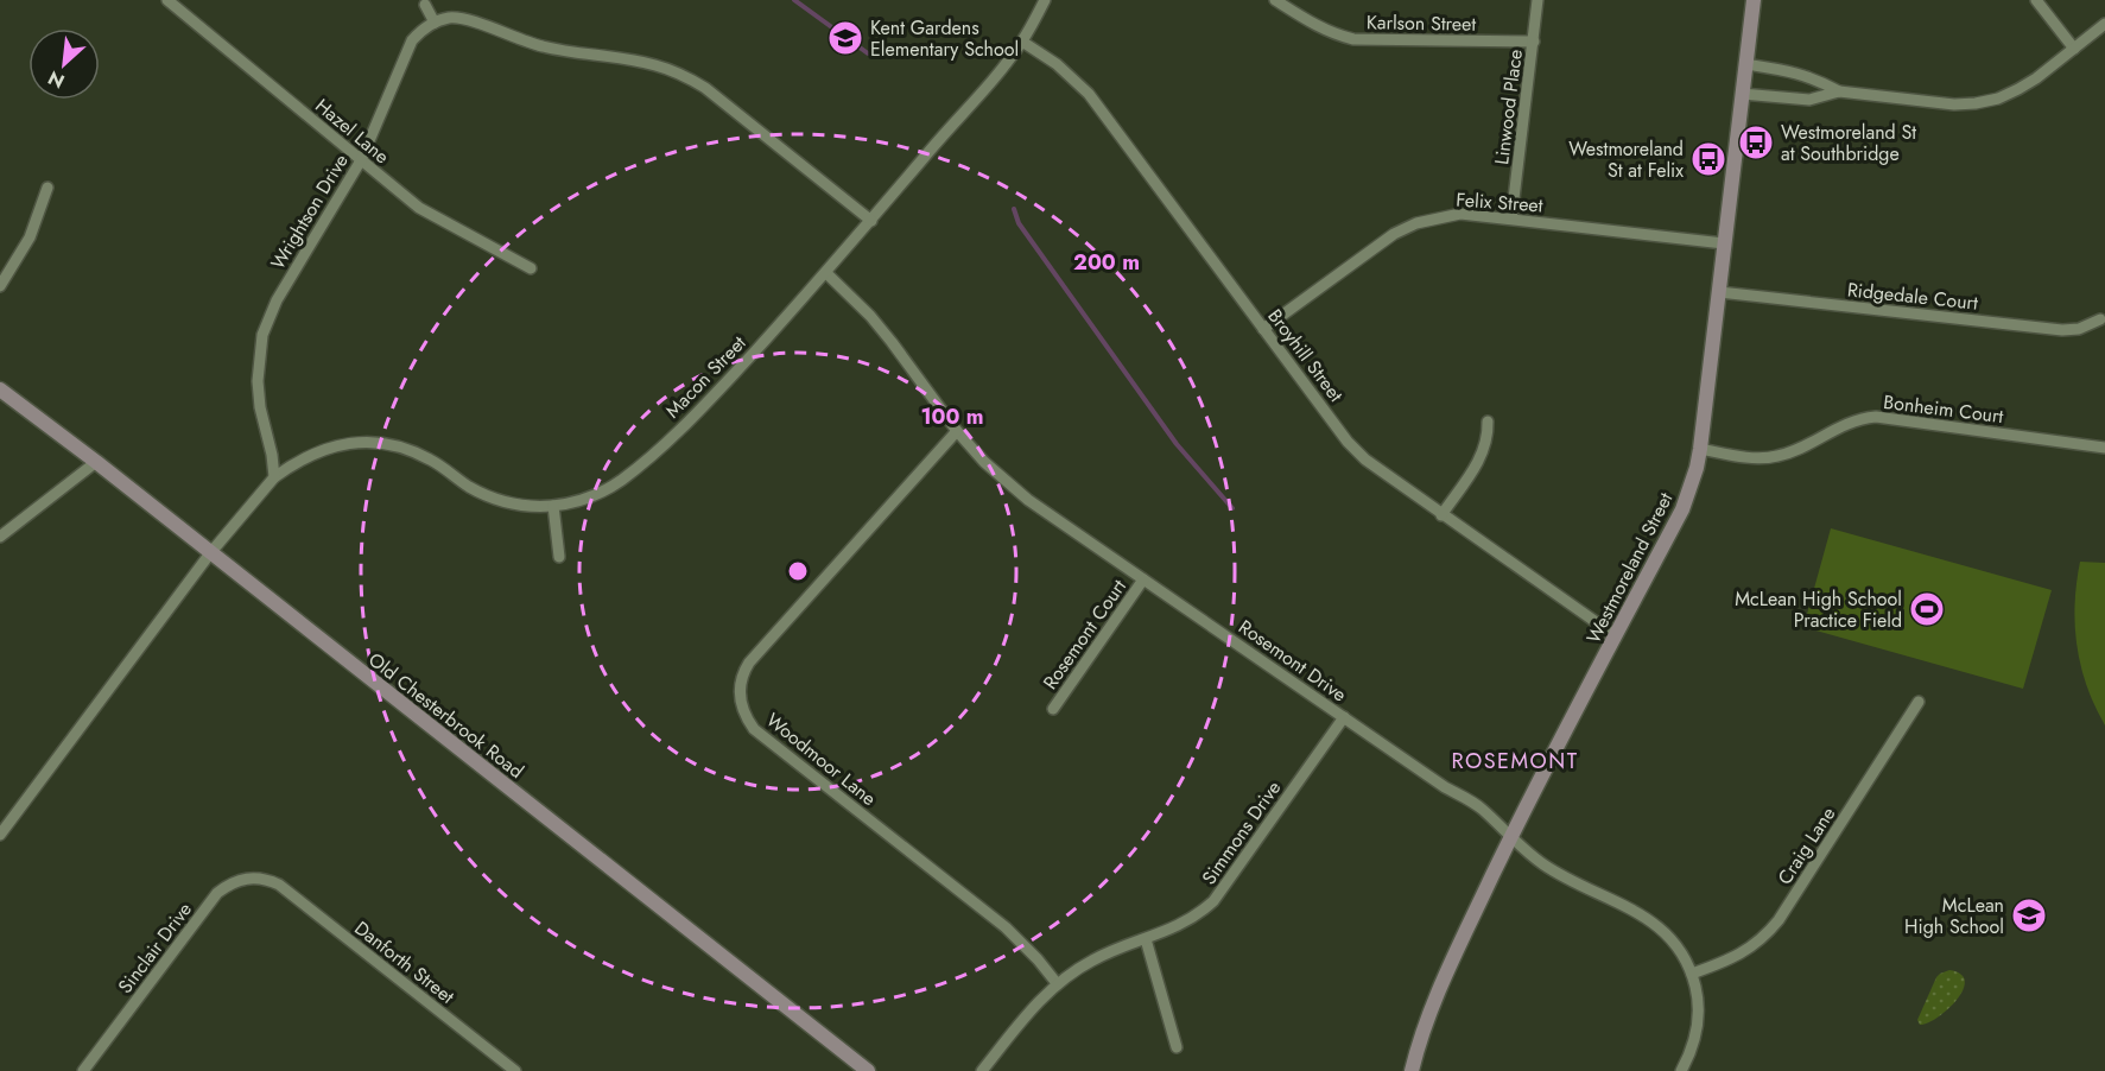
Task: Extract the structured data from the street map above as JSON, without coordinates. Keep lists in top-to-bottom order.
{
  "streets": {
    "main road": ["Westmoreland Street", "Old Chesterbrook Road"],
    "street": [
      "Karlson Street",
      "Linwood Place",
      "Hazel Lane",
      "Felix Street",
      "Wrightson Drive",
      "Ridgedale Court",
      "Broyhill Street",
      "Macon Street",
      "Bonheim Court",
      "Rosemont Court",
      "Rosemont Drive",
      "Woodmoor Lane",
      "Simmons Drive",
      "Craig Lane",
      "Sinclair Drive",
      "Danforth Street"
    ]
  },
  "crossings": [
    ["Karlson Street", "Linwood Place"],
    ["Linwood Place", "Felix Street"],
    ["Hazel Lane", "Wrightson Drive"],
    ["Felix Street", "Broyhill Street"],
    ["Felix Street", "Westmoreland Street"],
    ["Wrightson Drive", "Macon Street"],
    ["Ridgedale Court", "Westmoreland Street"],
    ["Broyhill Street", "Macon Street"],
    ["Broyhill Street", "Westmoreland Street"],
    ["Macon Street", "Rosemont Drive"],
    ["Bonheim Court", "Westmoreland Street"],
    ["Westmoreland Street", "Rosemont Drive"],
    ["Rosemont Court", "Rosemont Drive"],
    ["Rosemont Drive", "Woodmoor Lane"],
    ["Rosemont Drive", "Simmons Drive"],
    ["Rosemont Drive", "Craig Lane"],
    ["Woodmoor Lane", "Simmons Drive"],
    ["Sinclair Drive", "Danforth Street"]
  ],
  "districts": ["ROSEMONT"],
  "places": {
    "school or university": ["Kent Gardens Elementary School", "McLean High School"],
    "bus stop": ["Westmoreland St at Southbridge", "Westmoreland St at Felix"],
    "sports": ["McLean High School Practice Field"]
  },
  "north": "bottom left",
  "rings": ["200 m", "100 m"]
}
